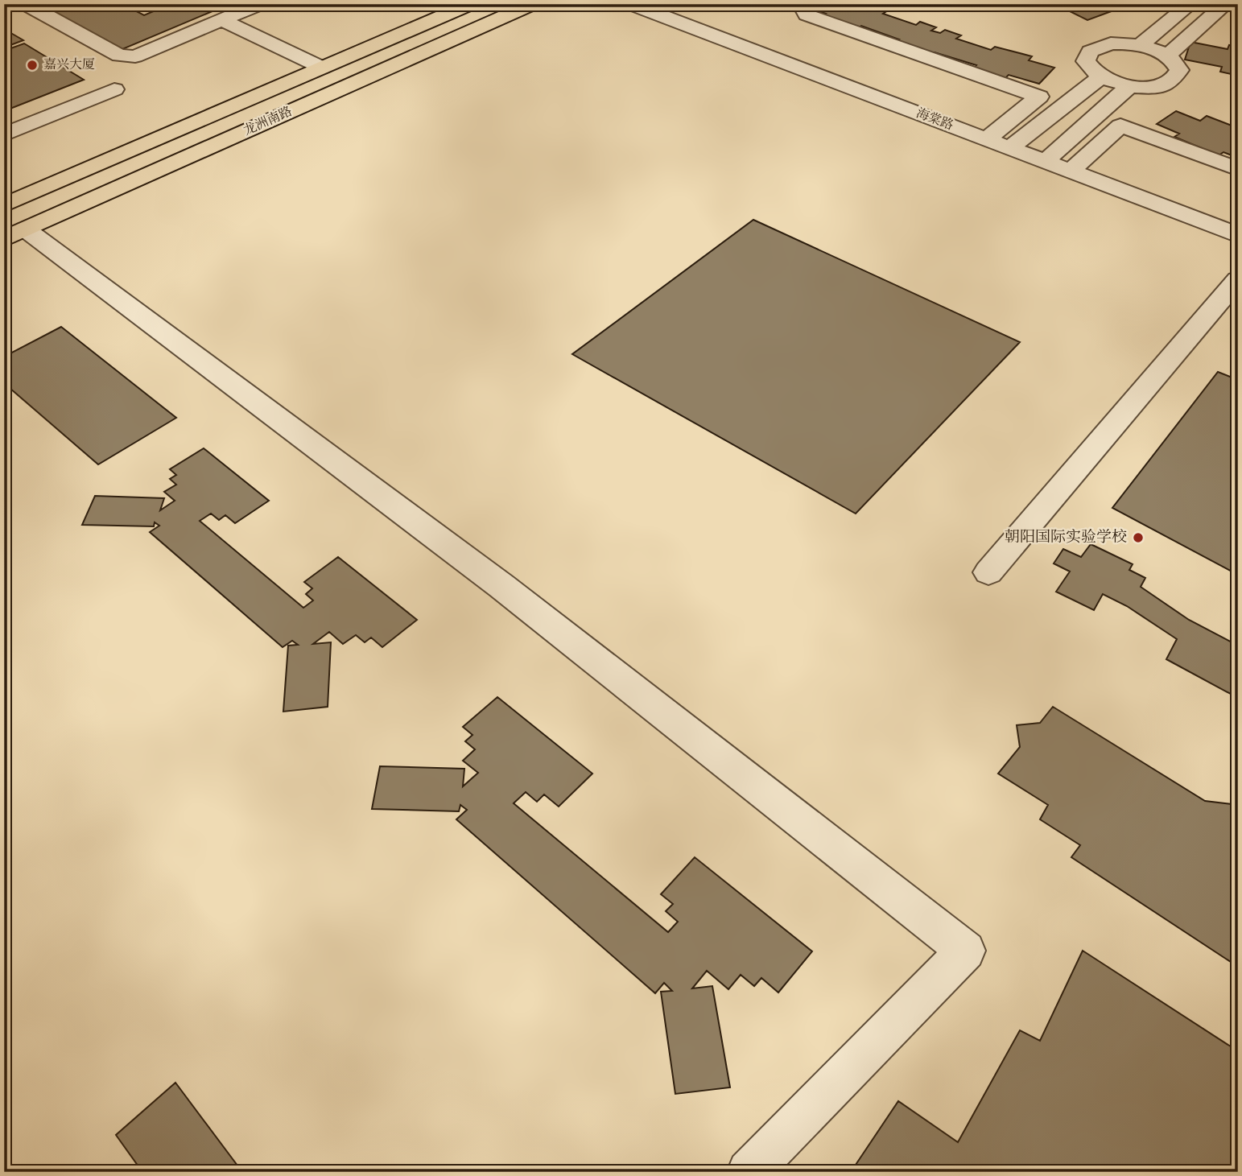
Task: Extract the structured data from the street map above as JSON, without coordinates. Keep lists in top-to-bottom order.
{
  "streets": {
    "main road": ["龙洲南路"],
    "street": ["海棠路"]
  },
  "places": ["嘉兴大厦", "朝阳国际实验学校"]
}
